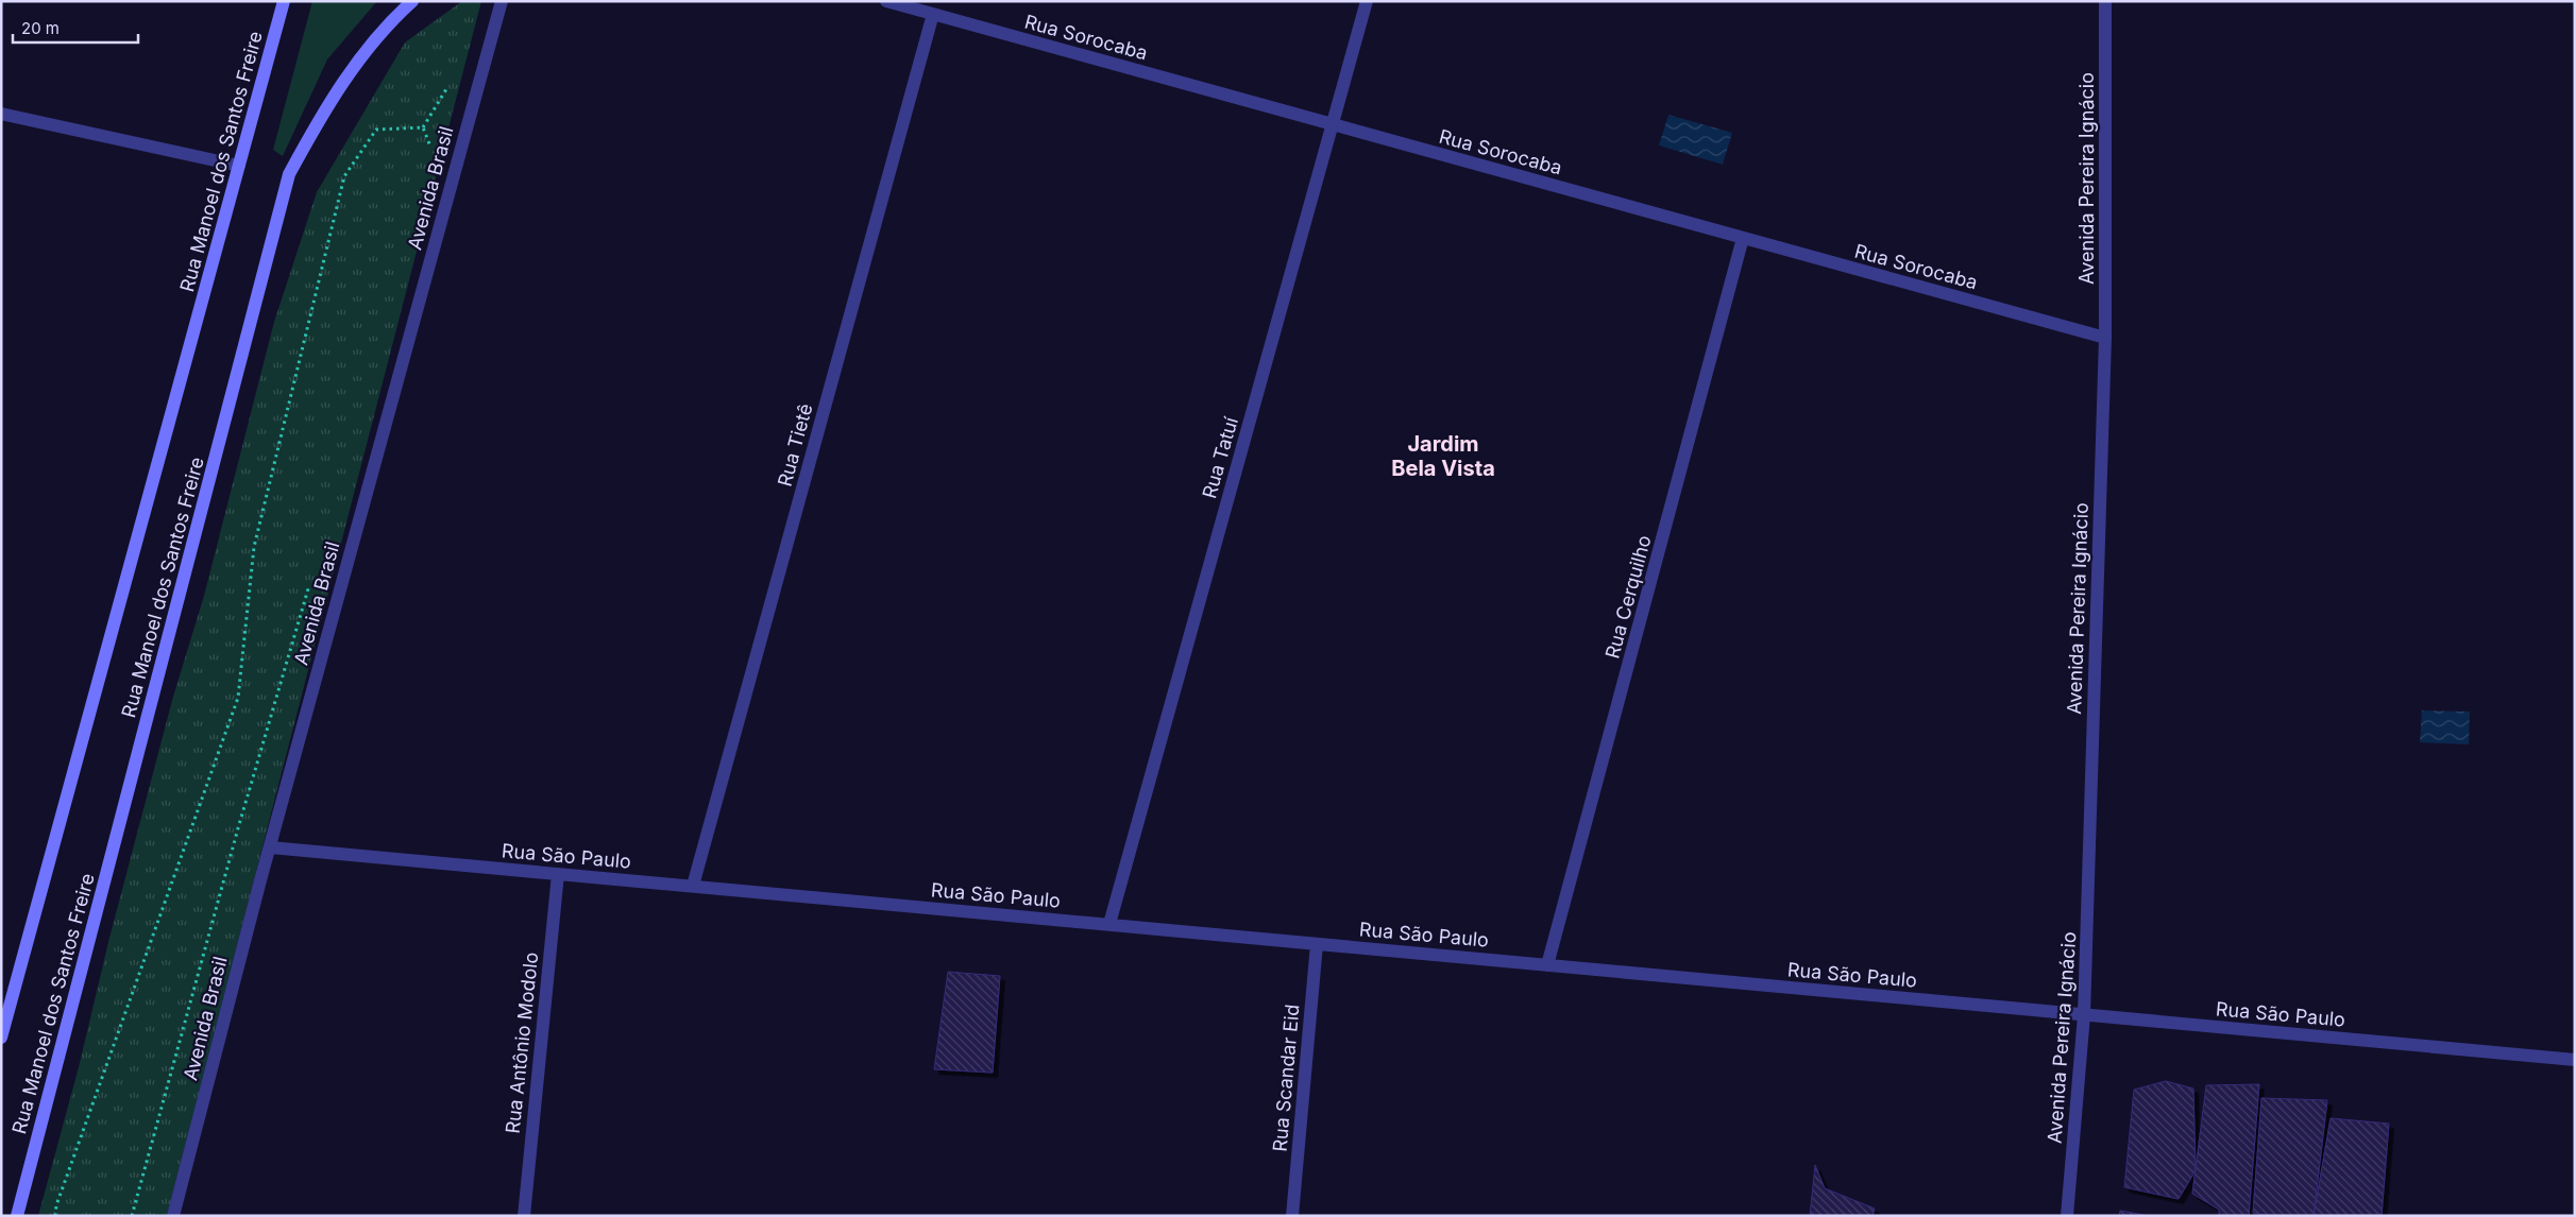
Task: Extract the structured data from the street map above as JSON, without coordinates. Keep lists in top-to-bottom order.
{
  "streets": {
    "main road": ["Rua Manoel dos Santos Freire"],
    "street": [
      "Rua Sorocaba",
      "Avenida Pereira Ignácio",
      "Avenida Brasil",
      "Rua Tietê",
      "Rua Tatuí",
      "Rua Cerquilho",
      "Rua São Paulo",
      "Rua Antônio Modolo",
      "Rua Scandar Eid"
    ]
  },
  "crossings": [
    ["Rua Sorocaba", "Avenida Pereira Ignácio"],
    ["Rua Sorocaba", "Rua Tietê"],
    ["Rua Sorocaba", "Rua Tatuí"],
    ["Rua Sorocaba", "Rua Cerquilho"],
    ["Avenida Pereira Ignácio", "Rua São Paulo"],
    ["Avenida Brasil", "Rua São Paulo"],
    ["Rua Tietê", "Rua São Paulo"],
    ["Rua Tatuí", "Rua São Paulo"],
    ["Rua Cerquilho", "Rua São Paulo"],
    ["Rua São Paulo", "Rua Antônio Modolo"],
    ["Rua São Paulo", "Rua Scandar Eid"]
  ],
  "districts": ["Jardim Bela Vista"],
  "scale_bar": "20 m"
}
